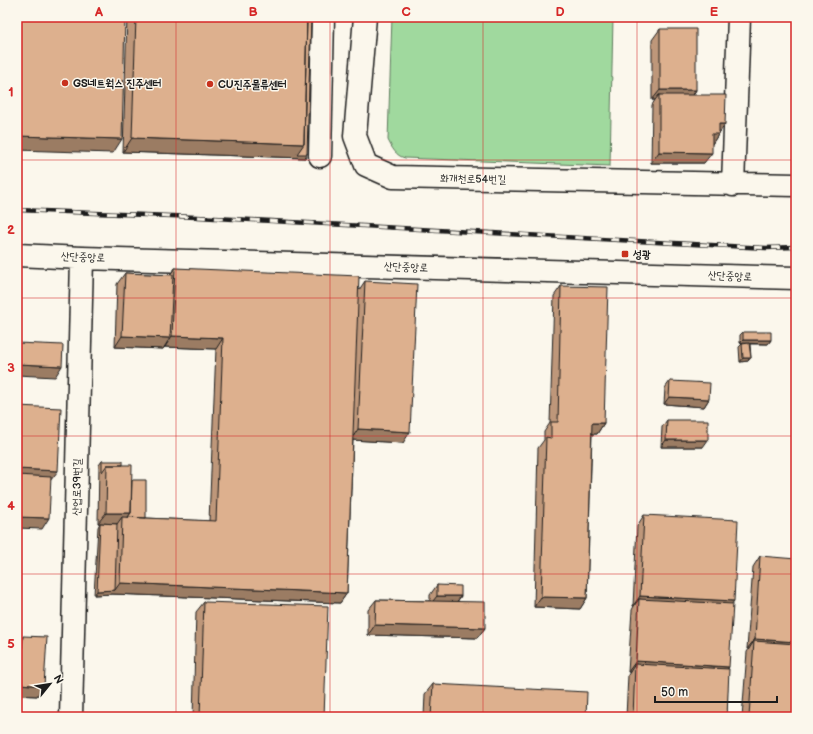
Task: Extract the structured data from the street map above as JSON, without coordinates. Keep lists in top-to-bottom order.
{
  "streets": {
    "street": ["화개천로54번길", "산단중앙로", "산업로39번길"]
  },
  "crossings": [
    ["산단중앙로", "산업로39번길"]
  ],
  "places": {
    "other": ["GS네트웍스 진주센터", "CU진주물류센터"],
    "transit": ["성광"]
  },
  "scale_bar": "50 m",
  "north": "top right",
  "grid": {
    "columns": [
      "A",
      "B",
      "C",
      "D",
      "E"
    ],
    "rows": [
      "1",
      "2",
      "3",
      "4",
      "5"
    ]
  }
}
